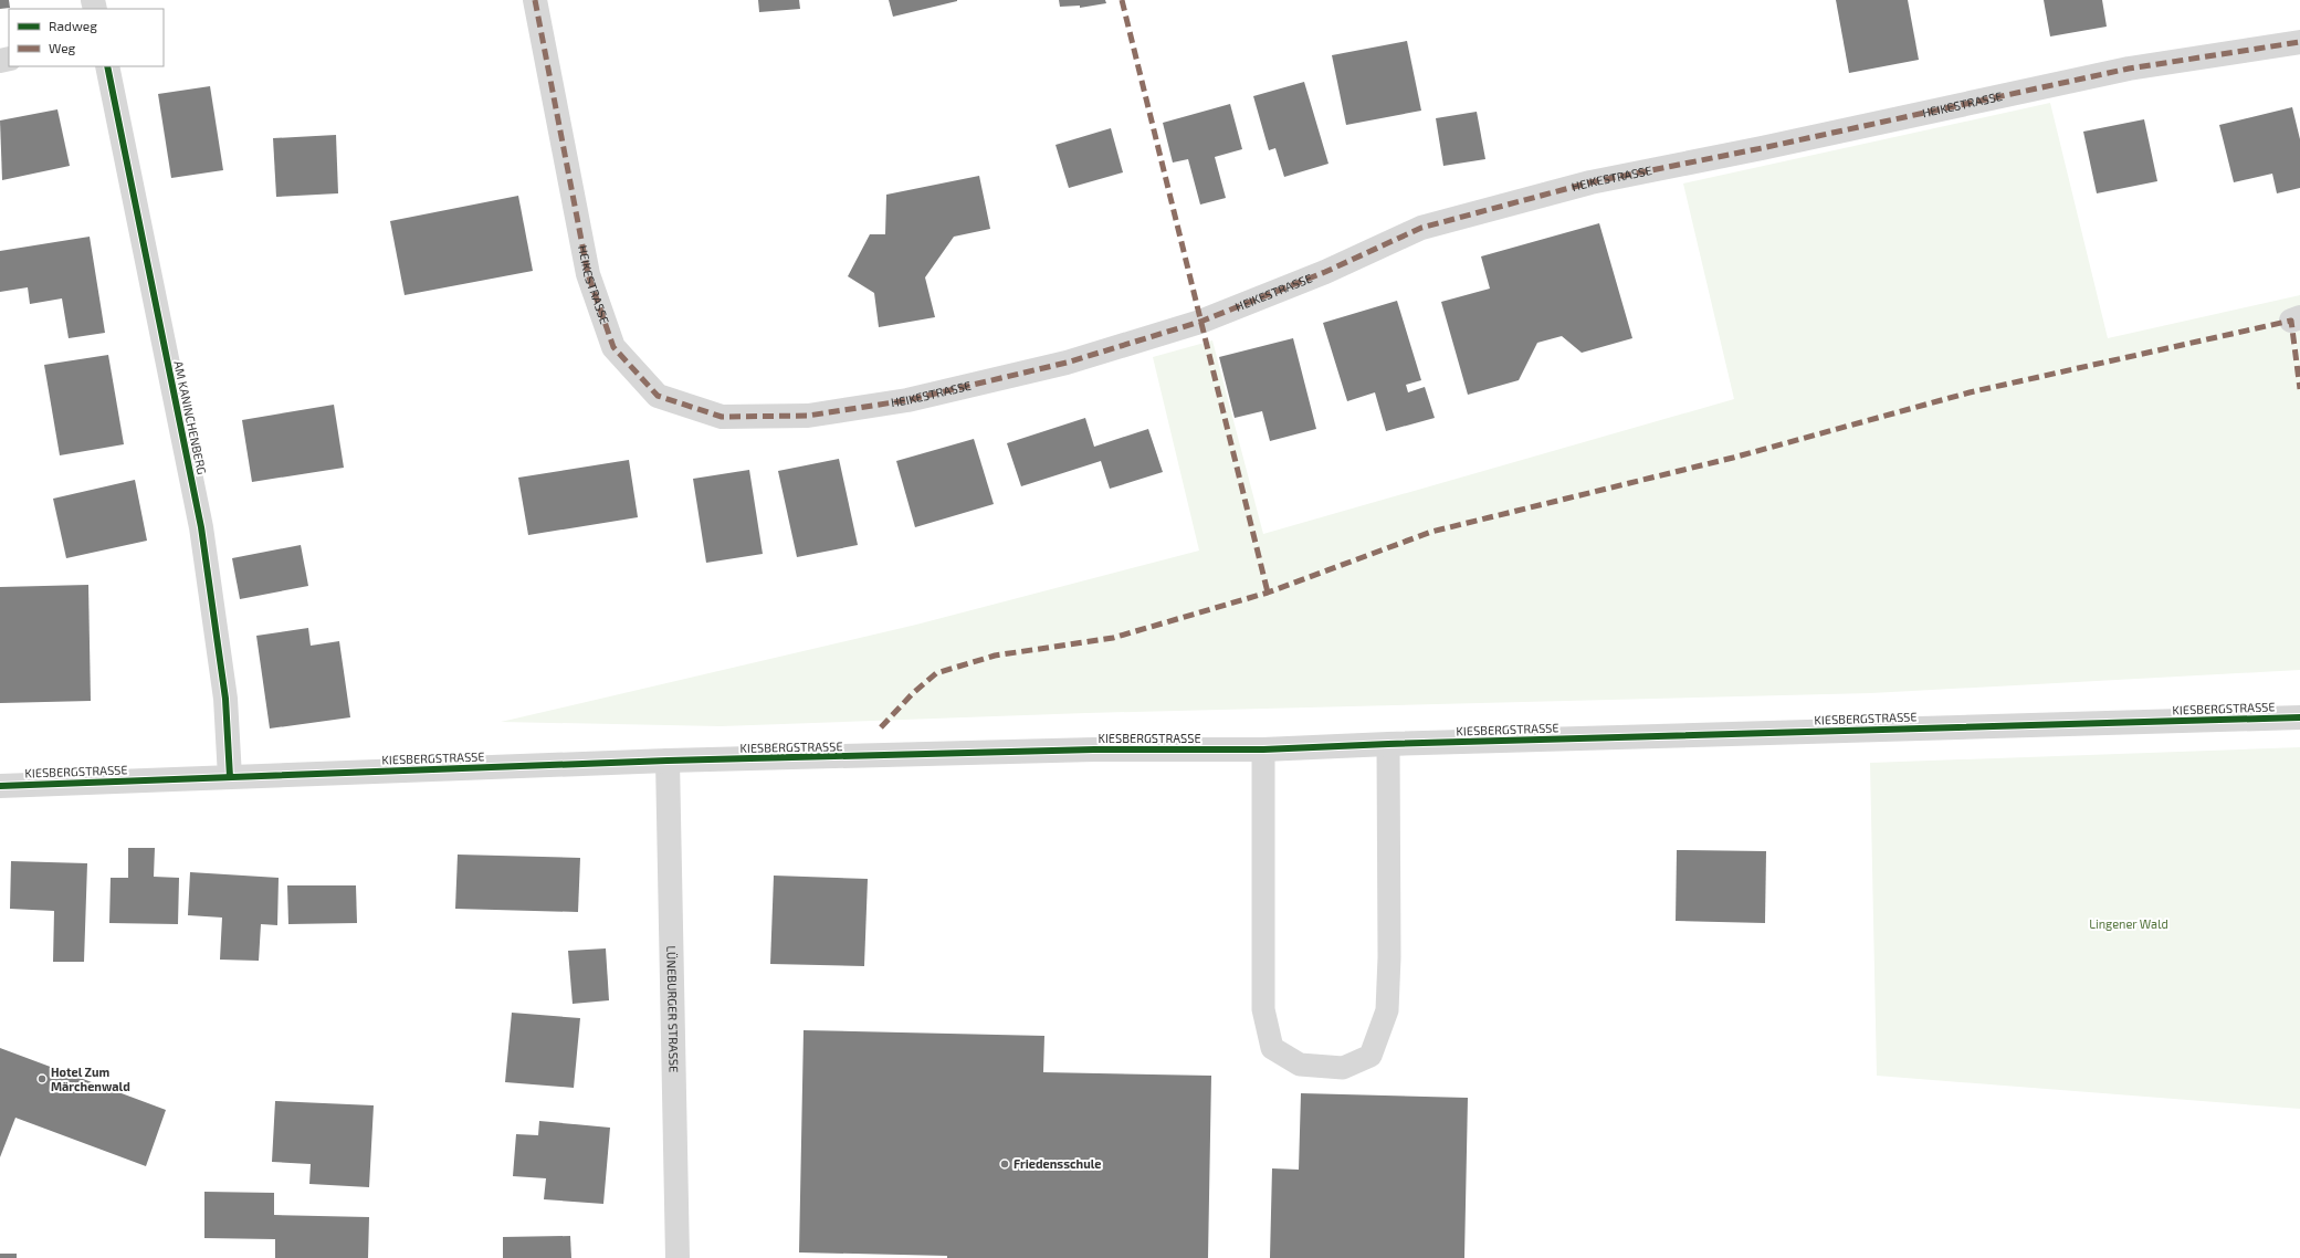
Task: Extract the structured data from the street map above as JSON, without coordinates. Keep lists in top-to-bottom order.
{
  "streets": {
    "street": [
      "HEIKESTRASSE",
      "AM KANINCHENBERG",
      "KIESBERGSTRASSE",
      "LÜNEBURGER STRASSE"
    ]
  },
  "crossings": [
    ["AM KANINCHENBERG", "KIESBERGSTRASSE"],
    ["KIESBERGSTRASSE", "LÜNEBURGER STRASSE"]
  ],
  "parks": ["Lingener Wald"],
  "places": ["Hotel Zum Märchenwald", "Friedensschule"],
  "legend": ["Radweg", "Weg"]
}
